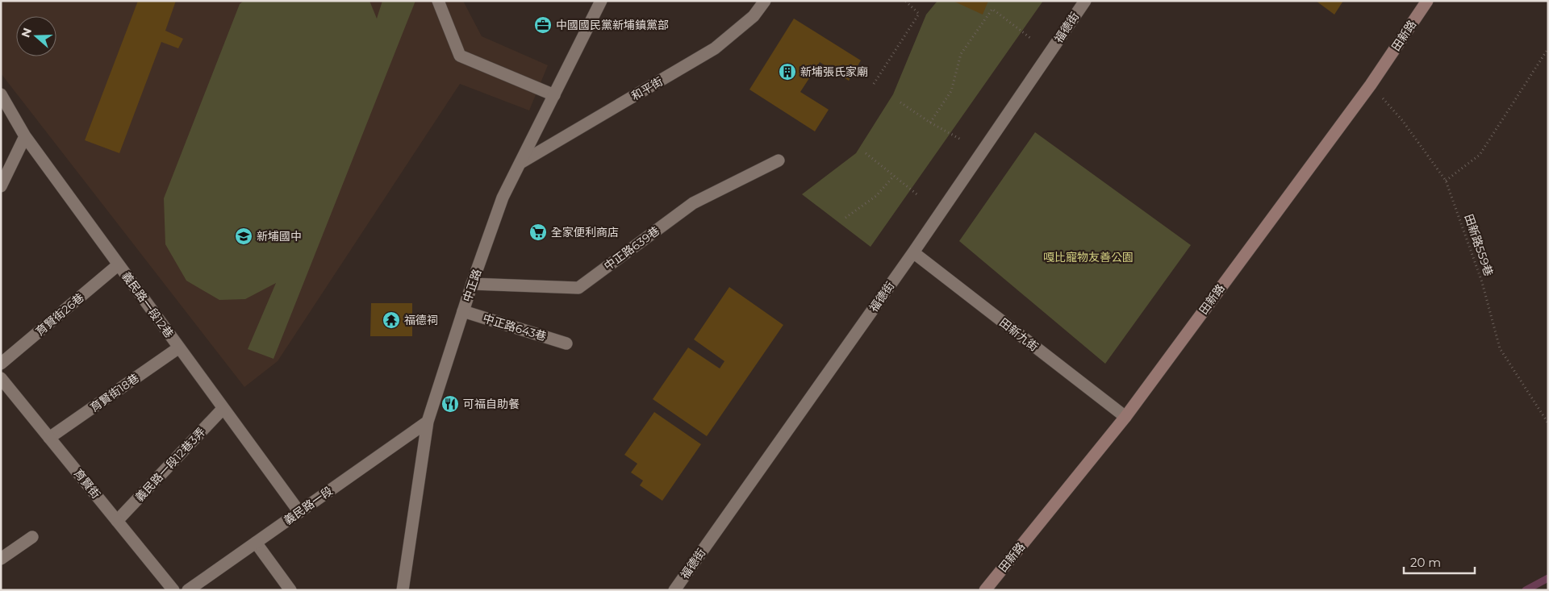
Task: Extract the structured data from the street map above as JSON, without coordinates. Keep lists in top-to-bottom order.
{
  "streets": {
    "main road": ["田新路"],
    "street": [
      "福德街",
      "和平街",
      "中正路639巷",
      "中正路",
      "義民路一段12巷",
      "育賢街26巷",
      "中正路643巷",
      "田新九街",
      "育賢街18巷",
      "義民路一段12巷3弄",
      "育賢街",
      "義民路一段"
    ],
    "path": ["田新路559巷"]
  },
  "crossings": [
    ["福德街", "田新九街"],
    ["田新路", "田新路559巷"],
    ["田新路", "田新九街"],
    ["和平街", "中正路"],
    ["中正路639巷", "中正路"],
    ["中正路", "中正路643巷"],
    ["中正路", "義民路一段"],
    ["義民路一段12巷", "育賢街26巷"],
    ["義民路一段12巷", "育賢街18巷"],
    ["義民路一段12巷", "義民路一段12巷3弄"],
    ["義民路一段12巷", "義民路一段"],
    ["育賢街18巷", "育賢街"],
    ["義民路一段12巷3弄", "育賢街"]
  ],
  "parks": ["嘎比寵物友善公園"],
  "places": {
    "office": ["中國國民黨新埔鎮黨部"],
    "building": ["新埔張氏家廟"],
    "supermarket": ["全家便利商店"],
    "school or university": ["新埔國中"],
    "temple": ["福德祠"],
    "restaurant": ["可福自助餐"]
  },
  "scale_bar": "20 m",
  "north": "left"
}
